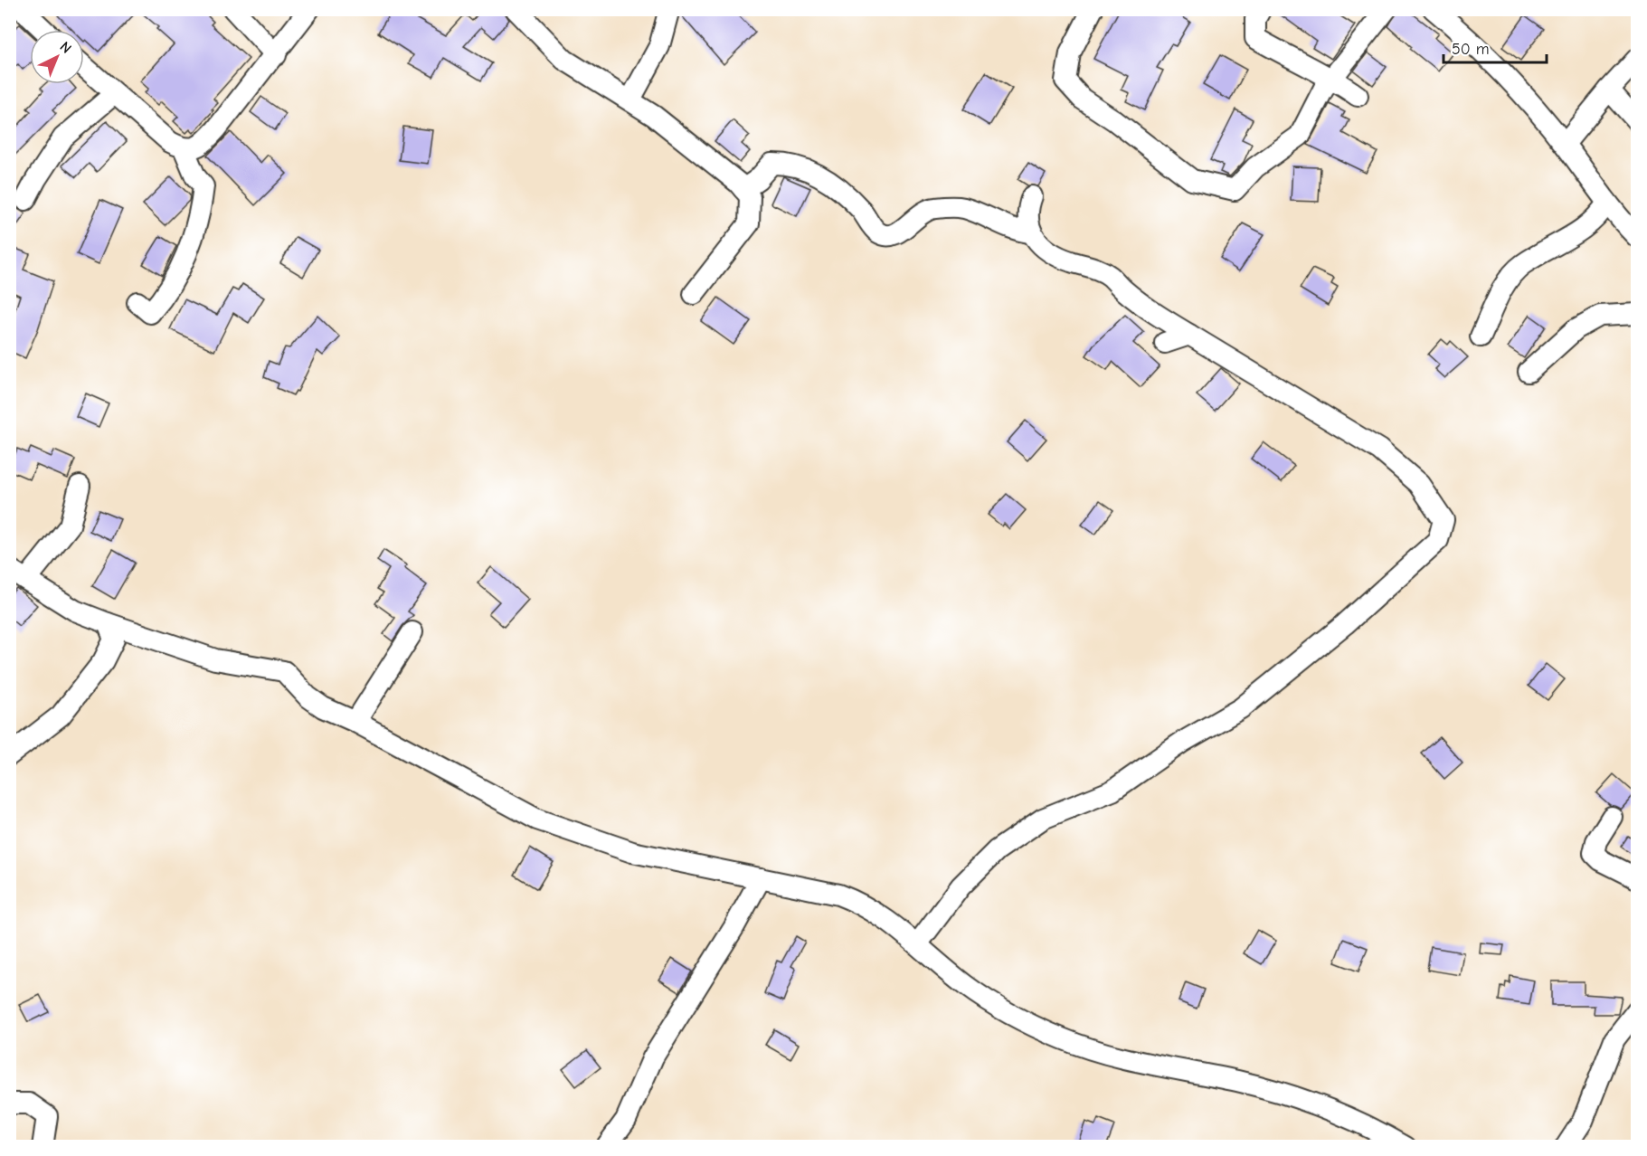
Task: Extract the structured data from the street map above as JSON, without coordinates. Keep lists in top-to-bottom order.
{
  "scale_bar": "50 m",
  "north": "top right"
}
